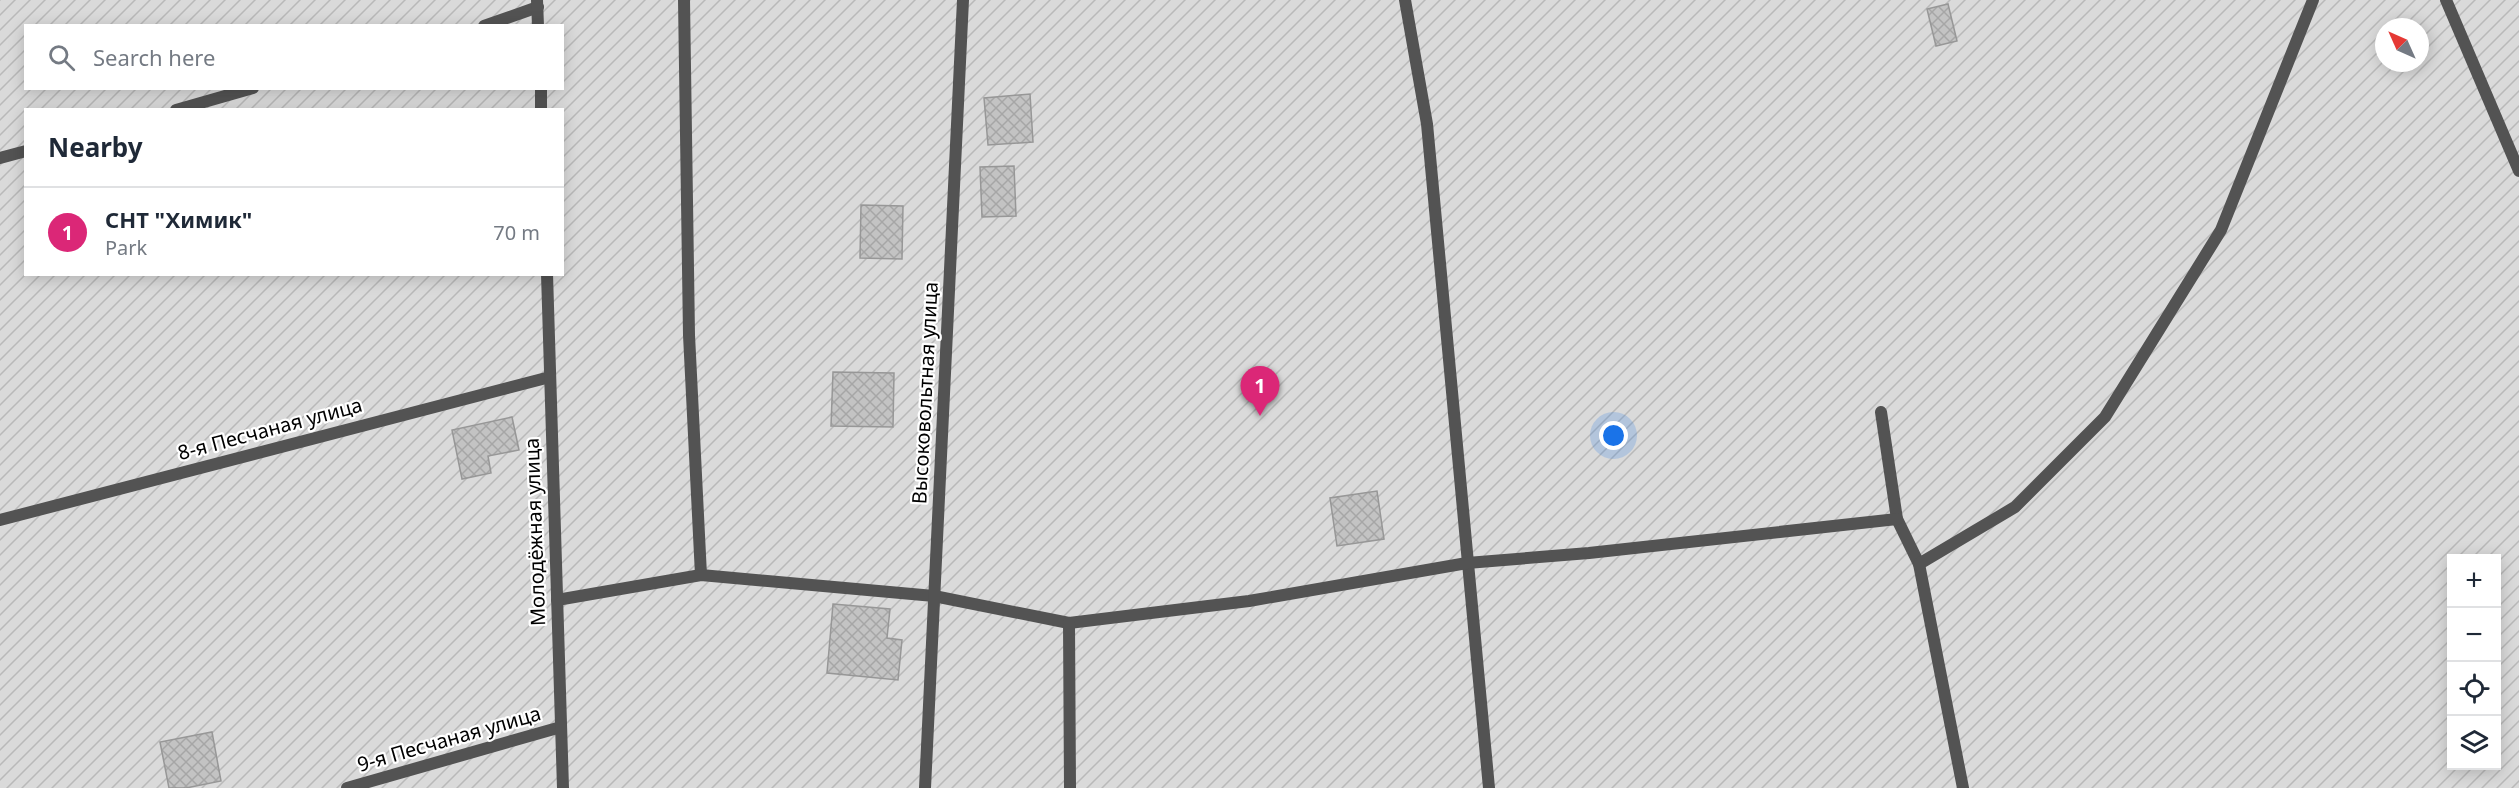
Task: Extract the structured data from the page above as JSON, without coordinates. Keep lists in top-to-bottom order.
{
  "streets": {
    "street": [
      "Высоковольтная улица",
      "8-я Песчаная улица",
      "Молодёжная улица",
      "9-я Песчаная улица"
    ]
  },
  "crossings": [
    ["8-я Песчаная улица", "Молодёжная улица"],
    ["Молодёжная улица", "9-я Песчаная улица"]
  ],
  "north": "top left",
  "page": {
    "search": "Search here",
    "heading": "Nearby",
    "list": [
      {
        "mark": "1",
        "name": "СНТ \"Химик\"",
        "note": "Park",
        "value": "70 m"
      }
    ],
    "pins": "1",
    "map_buttons": ["+", "−"]
  }
}
